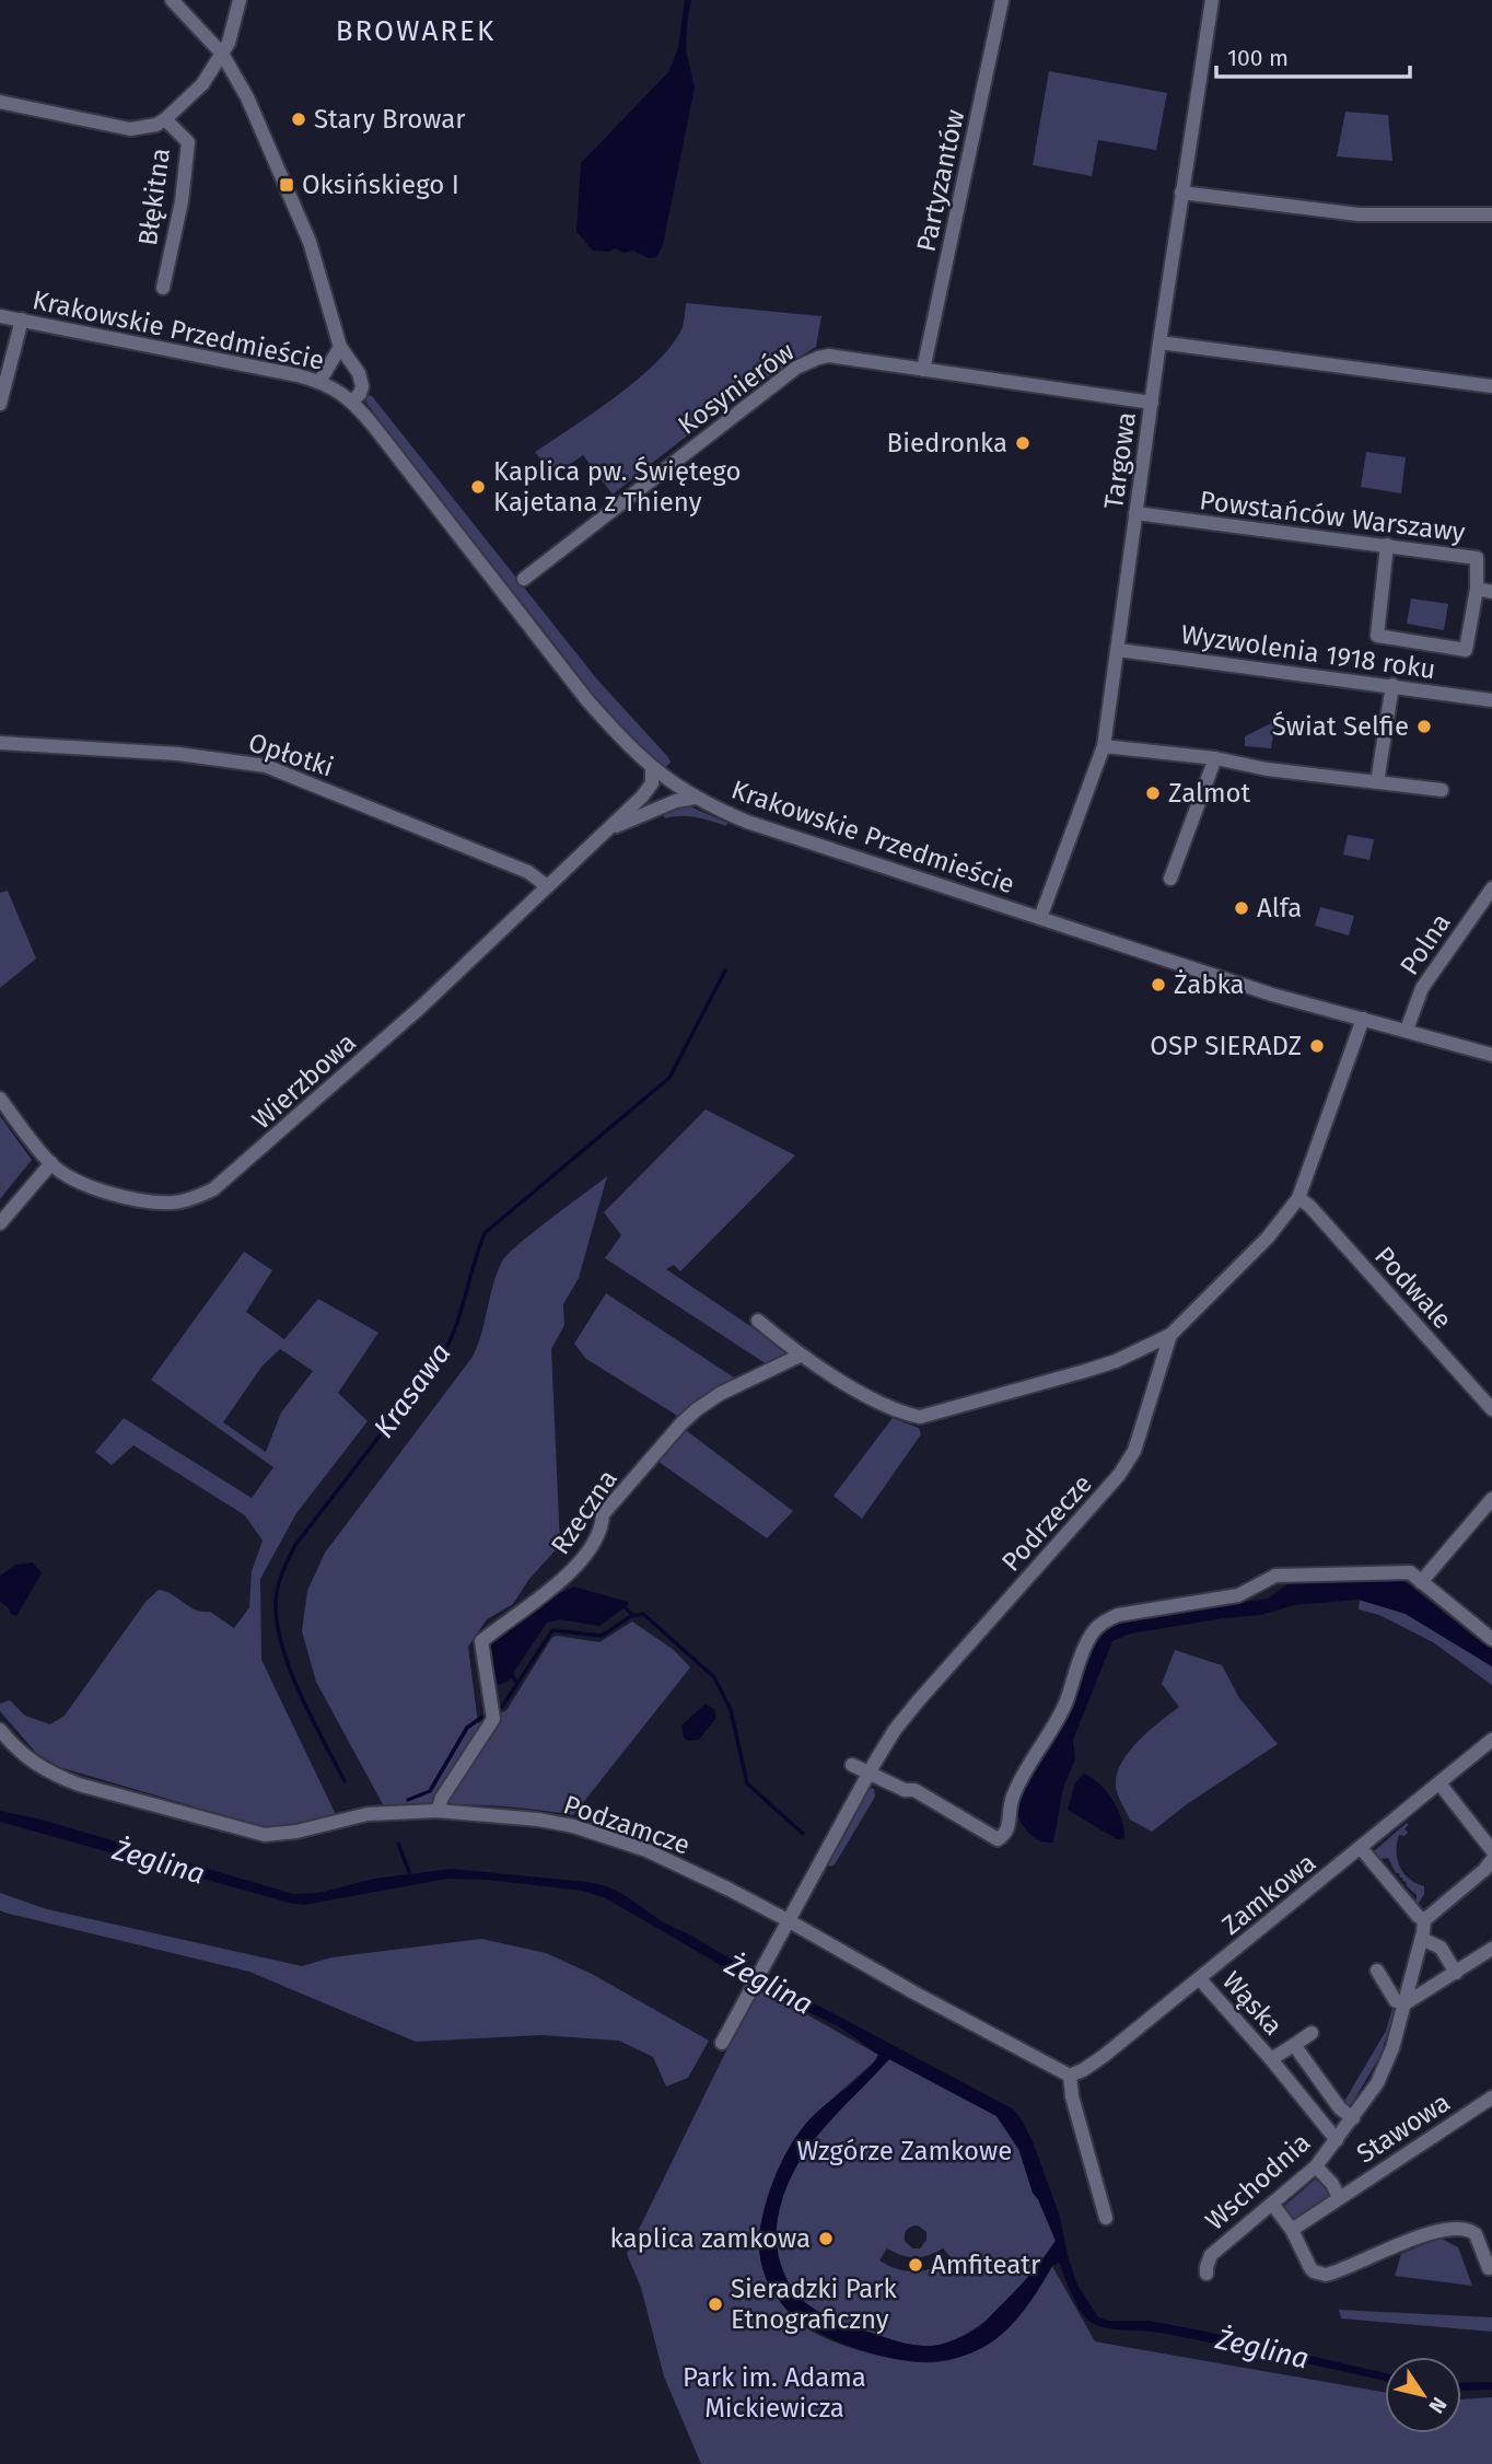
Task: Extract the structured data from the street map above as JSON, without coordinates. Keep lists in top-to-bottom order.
{
  "streets": {
    "street": [
      "Partyzantów",
      "Błękitna",
      "Krakowskie Przedmieście",
      "Kosynierów",
      "Targowa",
      "Powstańców Warszawy",
      "Wyzwolenia 1918 roku",
      "Opłotki",
      "Polna",
      "Wierzbowa",
      "Podwale",
      "Rzeczna",
      "Podrzecze",
      "Podzamcze",
      "Zamkowa",
      "Wąska",
      "Stawowa",
      "Wschodnia"
    ]
  },
  "crossings": [
    ["Partyzantów", "Kosynierów"],
    ["Krakowskie Przedmieście", "Targowa"],
    ["Krakowskie Przedmieście", "Polna"],
    ["Krakowskie Przedmieście", "Wierzbowa"],
    ["Krakowskie Przedmieście", "Podrzecze"],
    ["Kosynierów", "Targowa"],
    ["Targowa", "Powstańców Warszawy"],
    ["Targowa", "Wyzwolenia 1918 roku"],
    ["Opłotki", "Wierzbowa"],
    ["Podwale", "Podrzecze"],
    ["Rzeczna", "Podzamcze"],
    ["Podrzecze", "Podzamcze"],
    ["Podzamcze", "Zamkowa"],
    ["Zamkowa", "Wąska"],
    ["Wąska", "Wschodnia"],
    ["Stawowa", "Wschodnia"]
  ],
  "districts": ["BROWAREK"],
  "water": ["Krasawa", "Żeglina"],
  "parks": ["Wzgórze Zamkowe", "Park im. Adama Mickiewicza"],
  "places": {
    "other": [
      "Stary Browar",
      "Biedronka",
      "Kaplica pw. Świętego Kajetana z Thieny",
      "Świat Selfie",
      "Zalmot",
      "Alfa",
      "Żabka",
      "OSP SIERADZ",
      "kaplica zamkowa",
      "Amfiteatr",
      "Sieradzki Park Etnograficzny"
    ],
    "transit": ["Oksińskiego I"]
  },
  "scale_bar": "100 m",
  "north": "bottom right"
}
